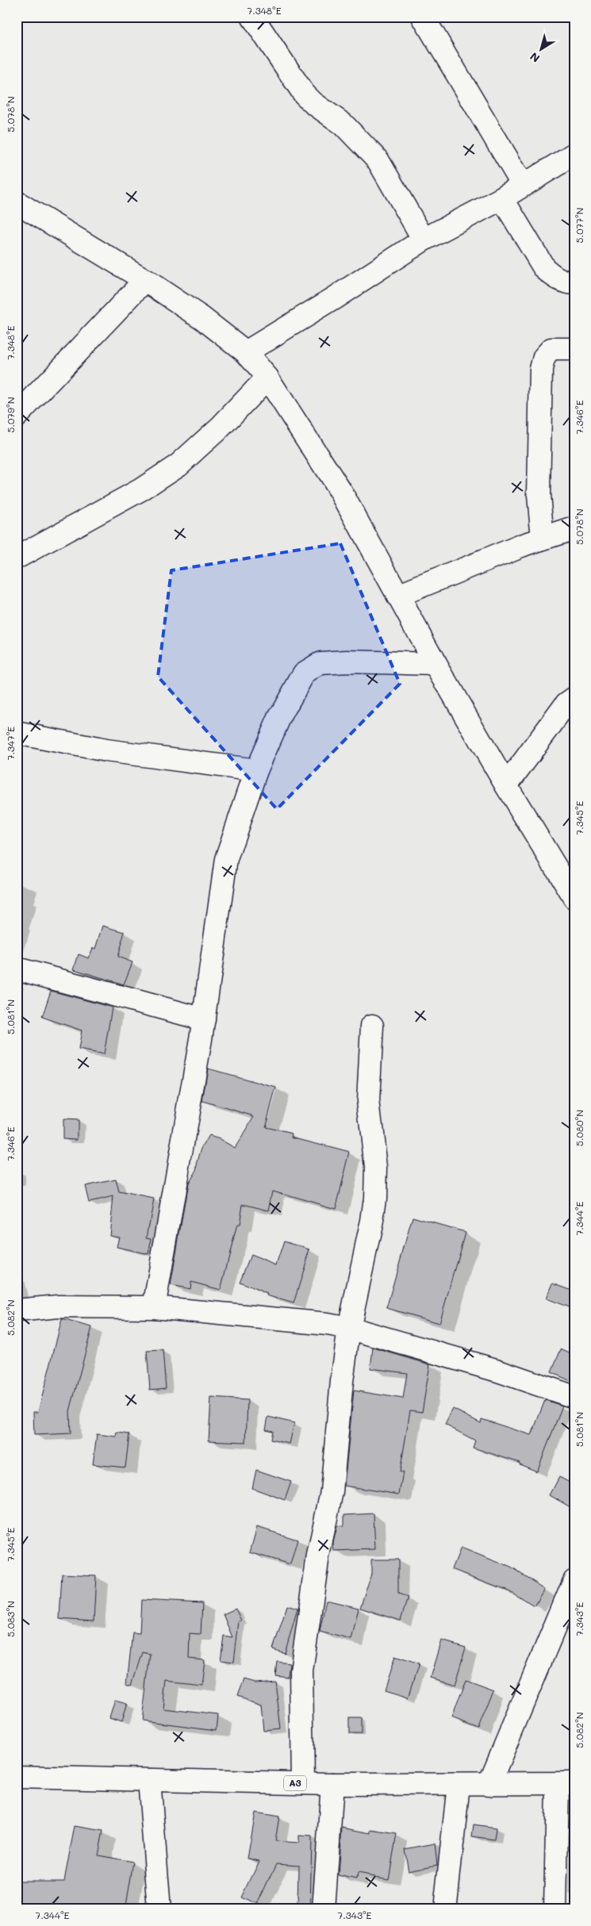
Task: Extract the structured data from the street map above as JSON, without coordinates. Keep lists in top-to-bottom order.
{
  "streets": {
    "main road": ["A3"]
  },
  "north": "bottom left",
  "coordinates": [
    "7.348°E",
    "5.078°N",
    "5.077°N",
    "5.079°N",
    "7.346°E",
    "7.347°E",
    "7.345°E",
    "5.081°N",
    "5.080°N",
    "7.344°E",
    "5.082°N",
    "5.083°N",
    "7.343°E"
  ]
}
